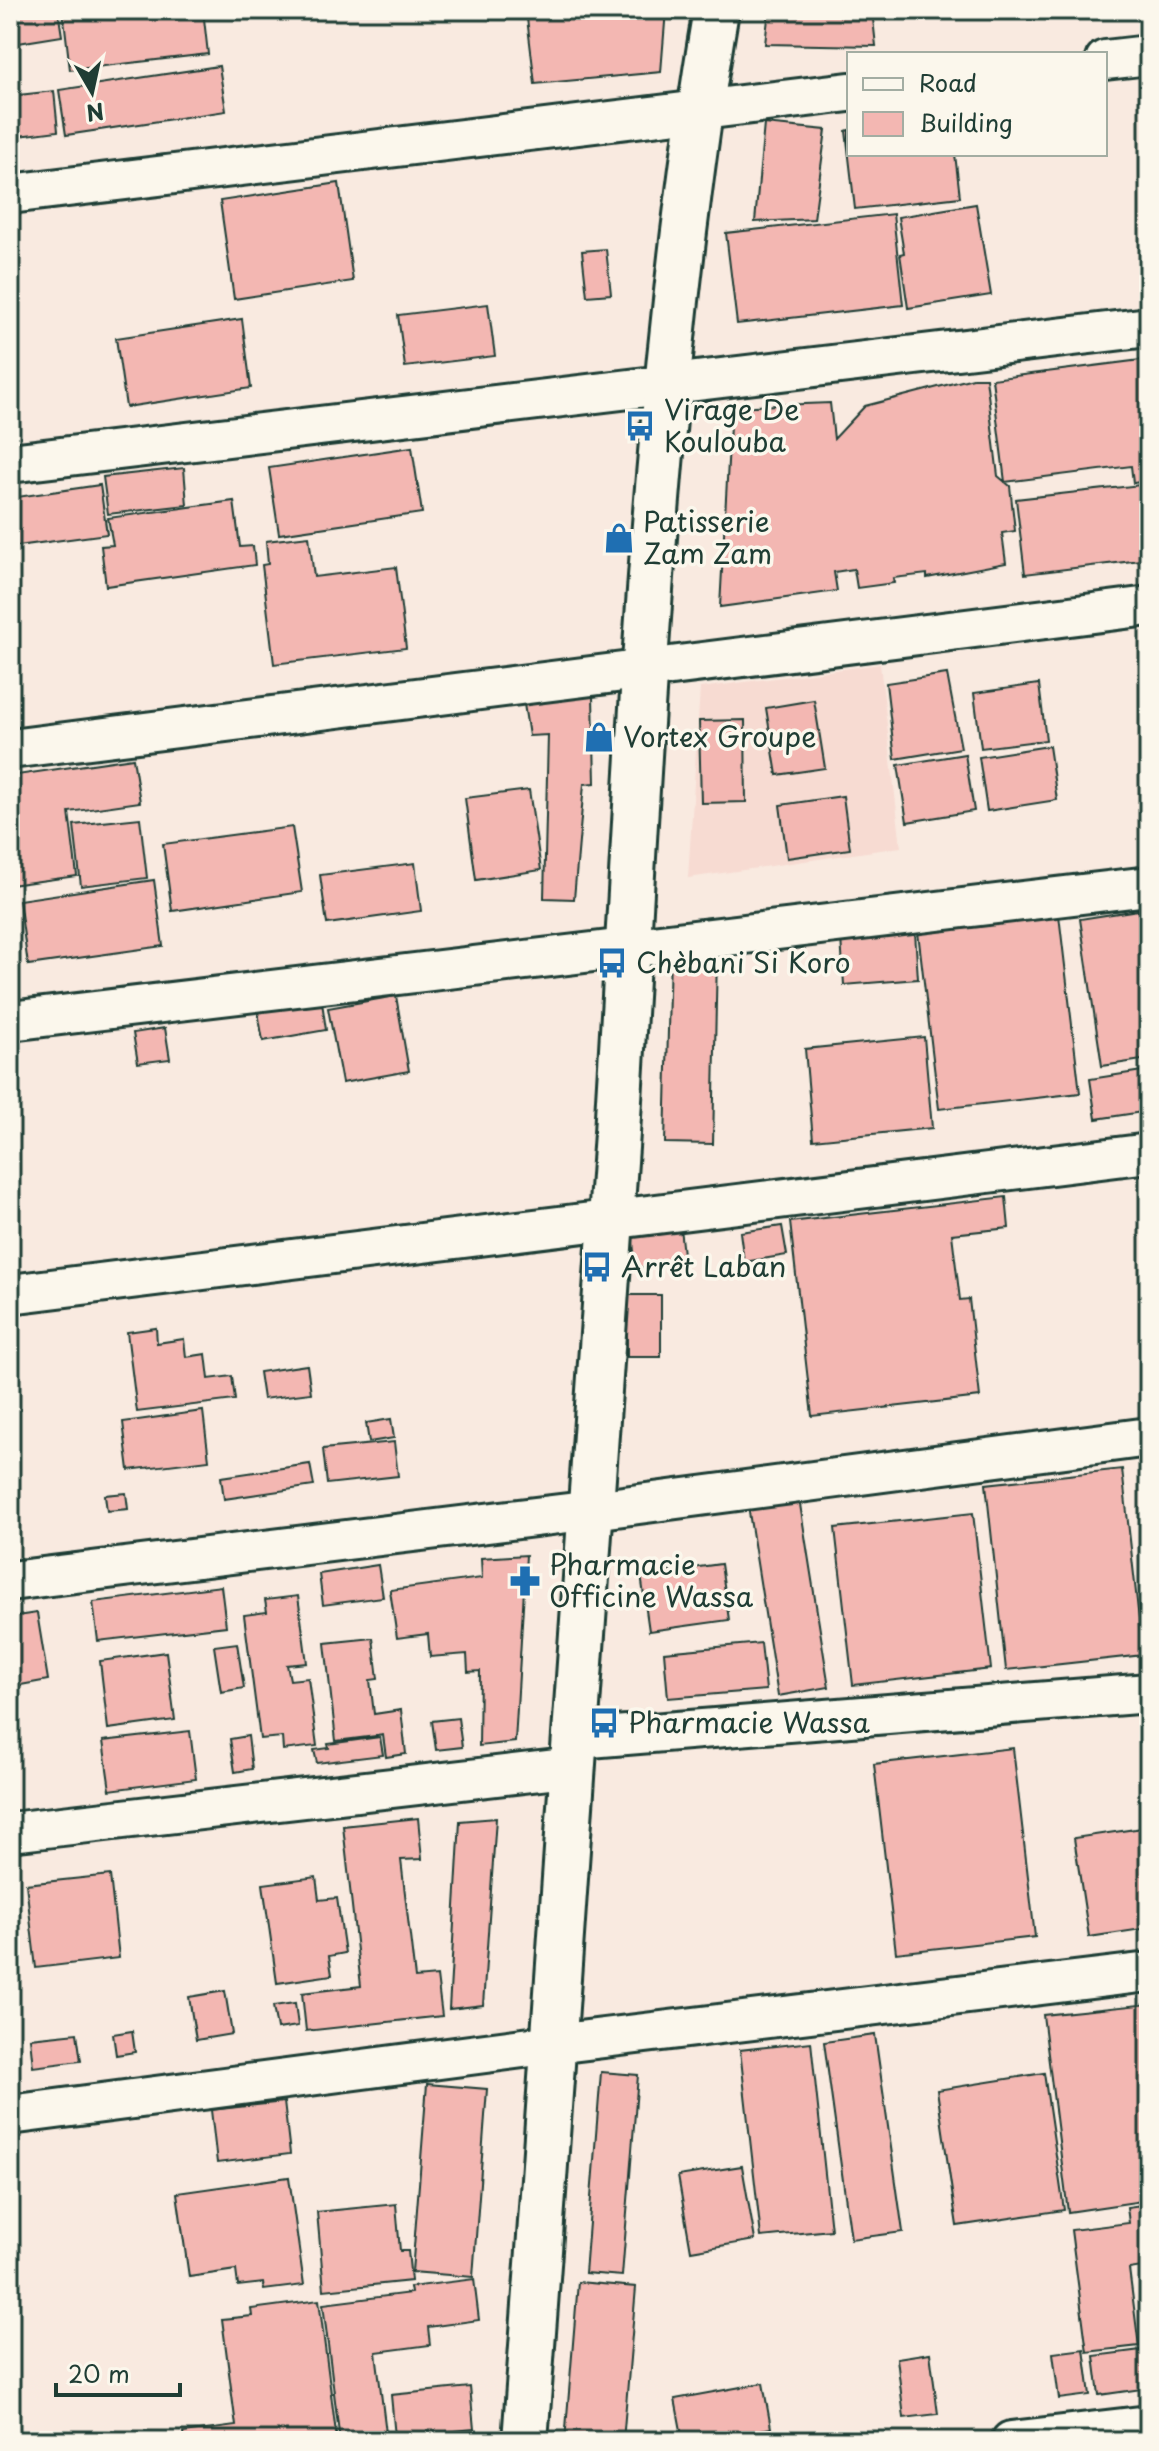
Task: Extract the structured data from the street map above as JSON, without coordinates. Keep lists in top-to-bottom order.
{
  "places": {
    "bus stop": [
      "Virage De Koulouba",
      "Chèbani Si Koro",
      "Arrêt Laban",
      "Pharmacie Wassa"
    ],
    "shop": ["Patisserie Zam Zam", "Vortex Groupe"],
    "pharmacy": ["Pharmacie Officine Wassa"]
  },
  "legend": ["Road", "Building"],
  "scale_bar": "20 m",
  "north": "bottom"
}
